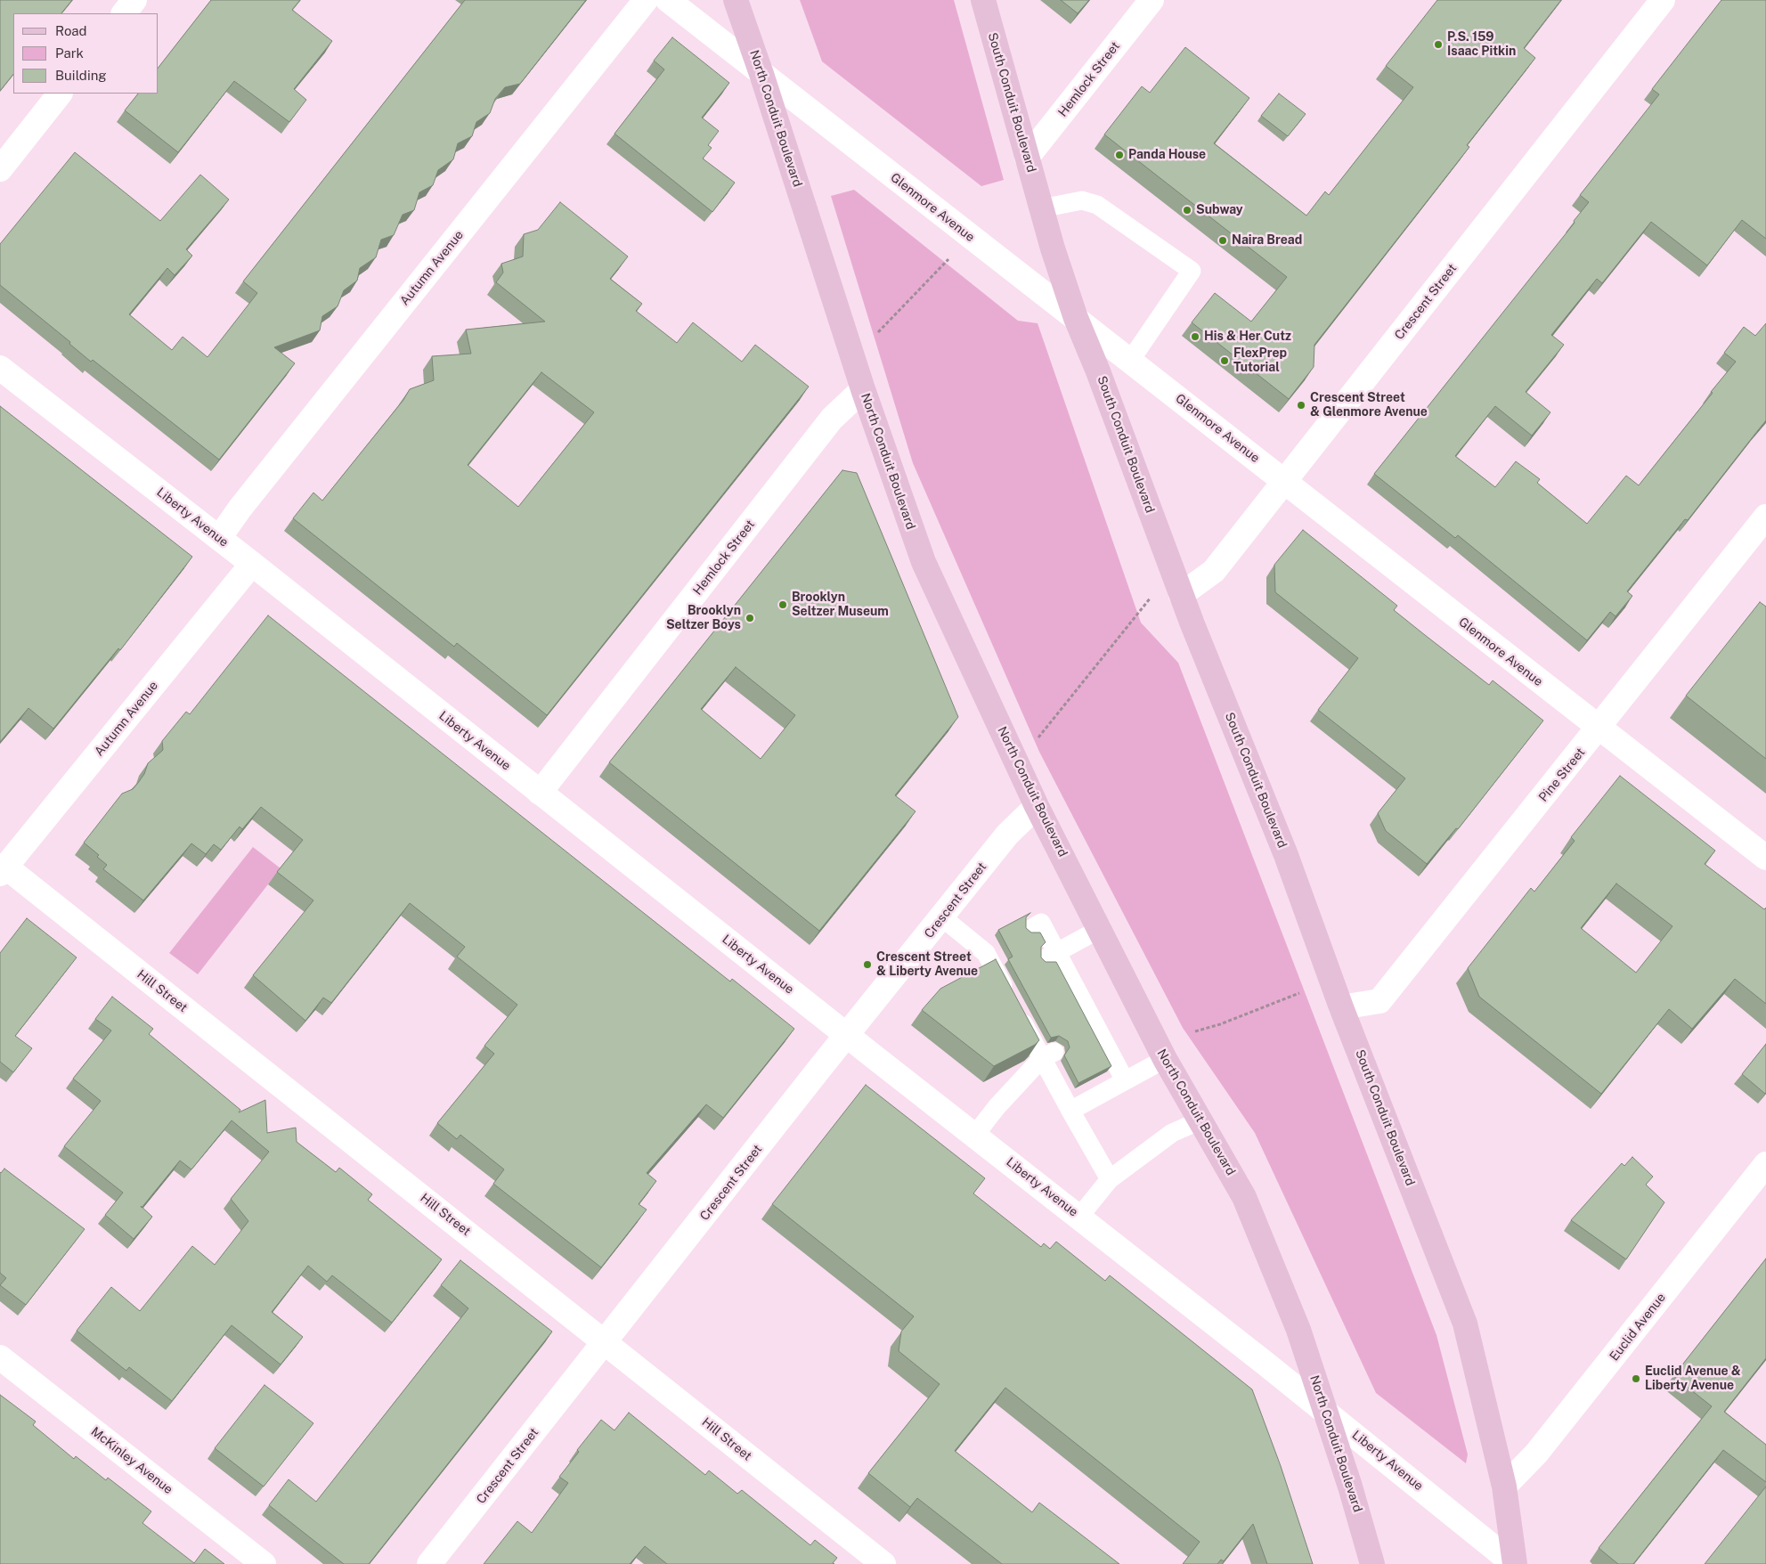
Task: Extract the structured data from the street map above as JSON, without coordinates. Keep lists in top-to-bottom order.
{
  "streets": {
    "main road": ["South Conduit Boulevard", "North Conduit Boulevard"],
    "street": [
      "Hemlock Street",
      "Glenmore Avenue",
      "Autumn Avenue",
      "Crescent Street",
      "Liberty Avenue",
      "Pine Street",
      "Hill Street",
      "Euclid Avenue",
      "McKinley Avenue"
    ]
  },
  "crossings": [
    ["Hemlock Street", "South Conduit Boulevard"],
    ["Hemlock Street", "North Conduit Boulevard"],
    ["Hemlock Street", "Liberty Avenue"],
    ["South Conduit Boulevard", "Glenmore Avenue"],
    ["South Conduit Boulevard", "Crescent Street"],
    ["South Conduit Boulevard", "Liberty Avenue"],
    ["South Conduit Boulevard", "Pine Street"],
    ["South Conduit Boulevard", "Euclid Avenue"],
    ["North Conduit Boulevard", "Glenmore Avenue"],
    ["North Conduit Boulevard", "Crescent Street"],
    ["North Conduit Boulevard", "Liberty Avenue"],
    ["Glenmore Avenue", "Crescent Street"],
    ["Glenmore Avenue", "Pine Street"],
    ["Autumn Avenue", "Liberty Avenue"],
    ["Autumn Avenue", "Hill Street"],
    ["Crescent Street", "Liberty Avenue"],
    ["Crescent Street", "Hill Street"]
  ],
  "places": [
    "P.S. 159 Isaac Pitkin",
    "Panda House",
    "Subway",
    "Naira Bread",
    "His & Her Cutz",
    "FlexPrep Tutorial",
    "Crescent Street & Glenmore Avenue",
    "Brooklyn Seltzer Museum",
    "Brooklyn Seltzer Boys",
    "Crescent Street & Liberty Avenue",
    "Euclid Avenue & Liberty Avenue"
  ],
  "legend": ["Road", "Park", "Building"]
}
